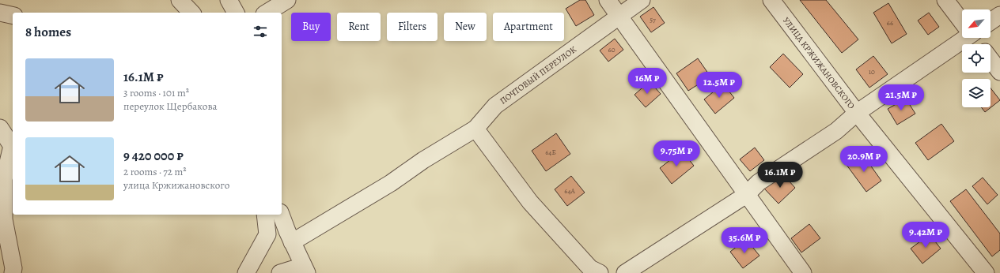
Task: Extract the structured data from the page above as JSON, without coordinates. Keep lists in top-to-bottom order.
{
  "streets": {
    "street": ["УЛИЦА КРЖИЖАНОВСКОГО", "ПОЧТОВЫЙ ПЕРЕУЛОК"]
  },
  "house_numbers": [
    "57",
    "66",
    "60",
    "10",
    "64Б",
    "64А"
  ],
  "north": "bottom left",
  "page": {
    "chip": [
      "Buy",
      "Rent",
      "Filters",
      "New",
      "Apartment"
    ],
    "heading": "8 homes",
    "list": [
      {
        "name": "16.1M ₽",
        "note": "3 rooms · 101 m² · переулок Щербакова"
      },
      {
        "name": "9 420 000 ₽",
        "note": "2 rooms · 72 m² · улица Кржижановского"
      }
    ],
    "price": [
      "16M ₽",
      "12.5M ₽",
      "21.5M ₽",
      "9.75M ₽",
      "20.9M ₽",
      "16.1M ₽",
      "9.42M ₽",
      "35.6M ₽"
    ]
  }
}
